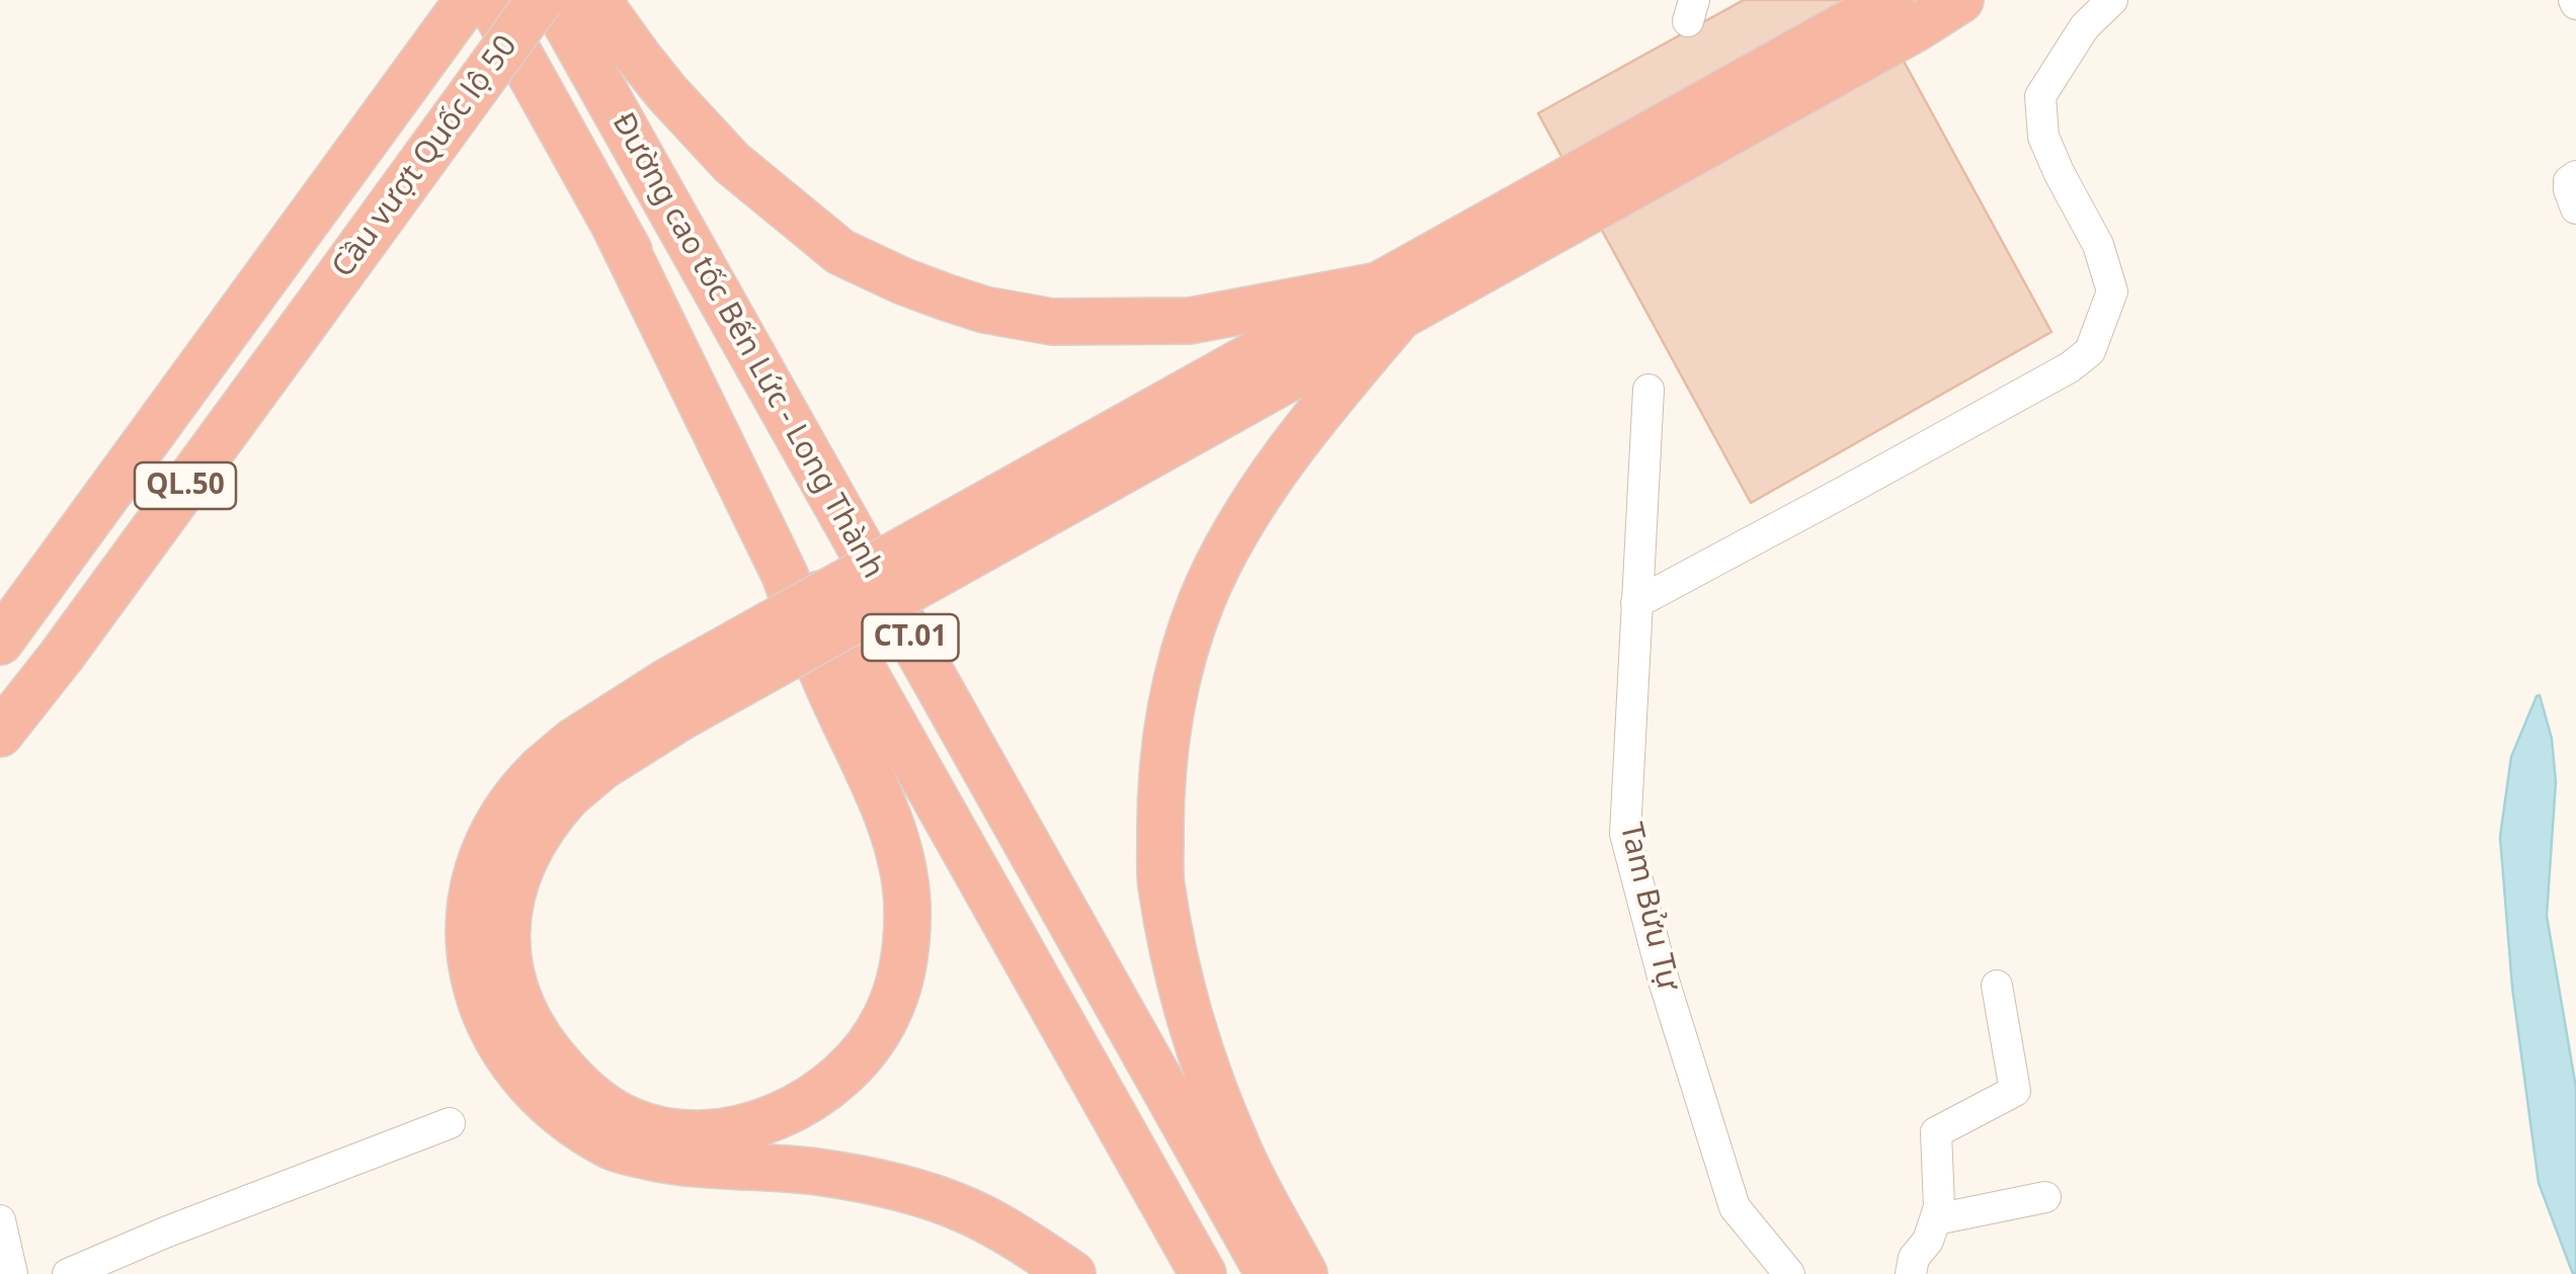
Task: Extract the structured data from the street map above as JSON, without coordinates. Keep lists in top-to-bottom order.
{
  "streets": {
    "highway": [
      "Cầu vượt Quốc lộ 50",
      "Đường cao tốc Bến Lức - Long Thành",
      "QL.50",
      "CT.01"
    ],
    "street": ["Tam Bửu Tự"]
  }
}
